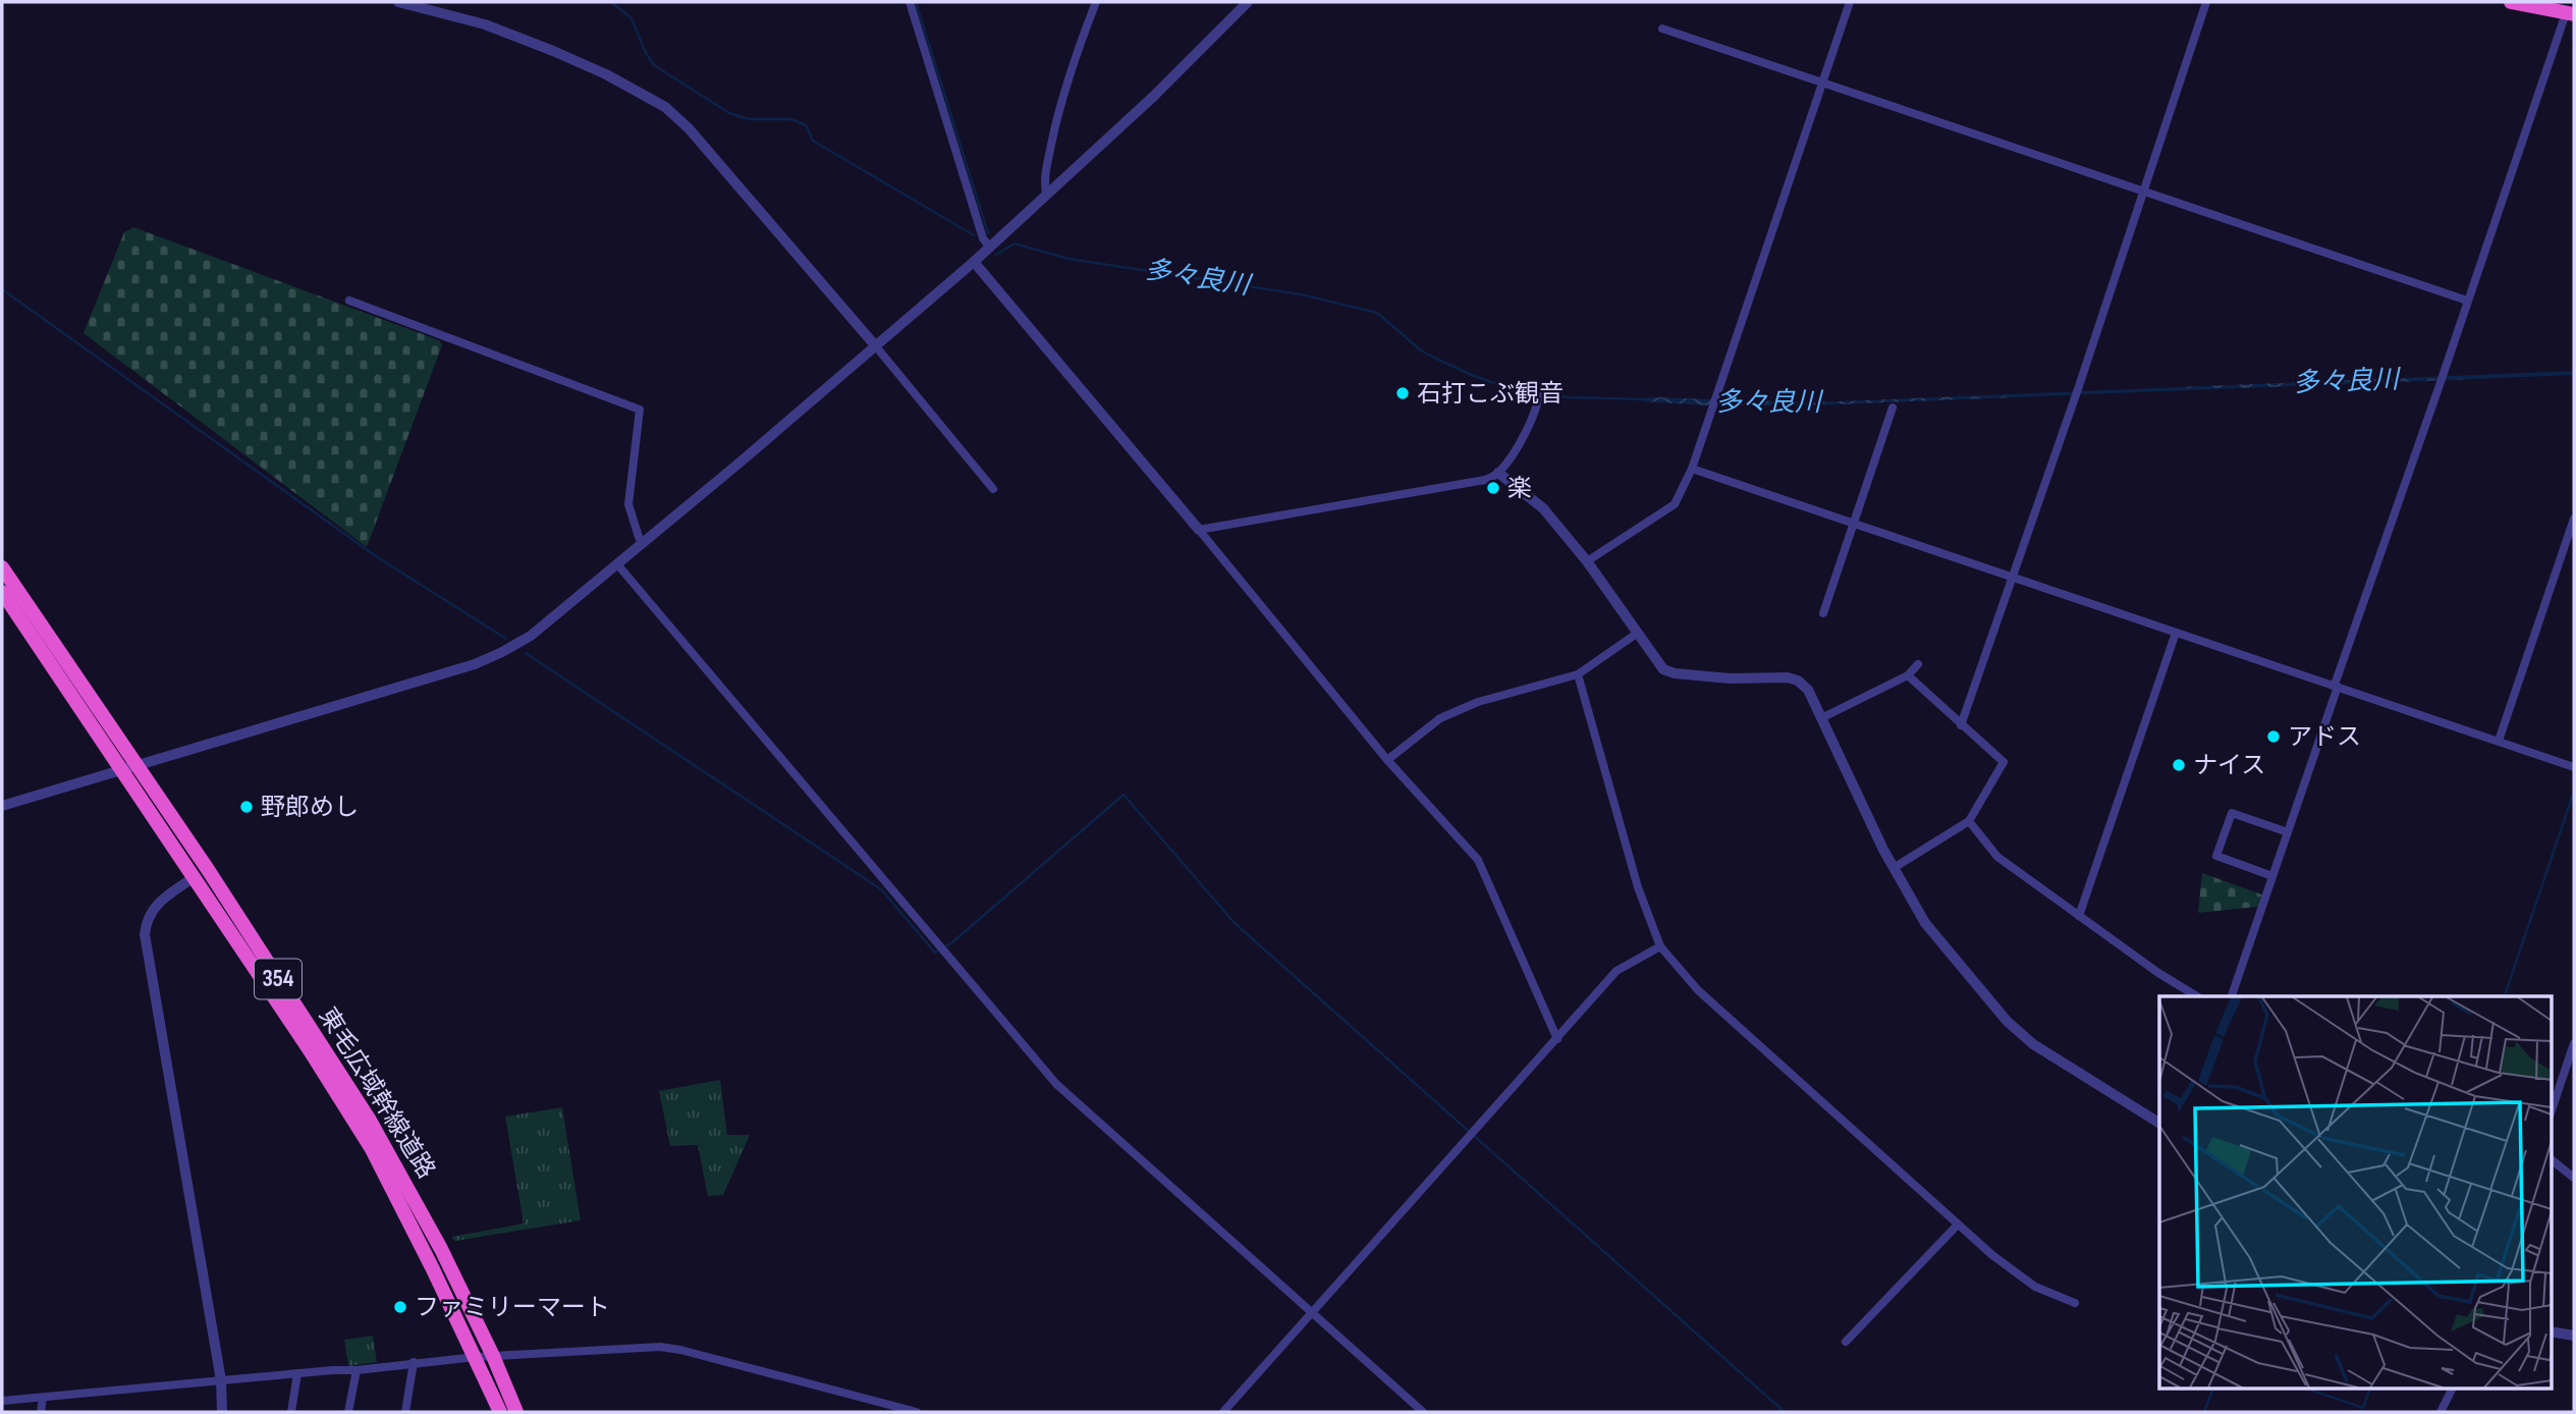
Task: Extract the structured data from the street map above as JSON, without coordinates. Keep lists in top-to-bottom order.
{
  "streets": {
    "highway": ["354", "東毛広域幹線道路"]
  },
  "water": ["多々良川"],
  "places": [
    "石打こぶ観音",
    "楽",
    "アドス",
    "ナイス",
    "野郎めし",
    "ファミリーマート"
  ]
}
